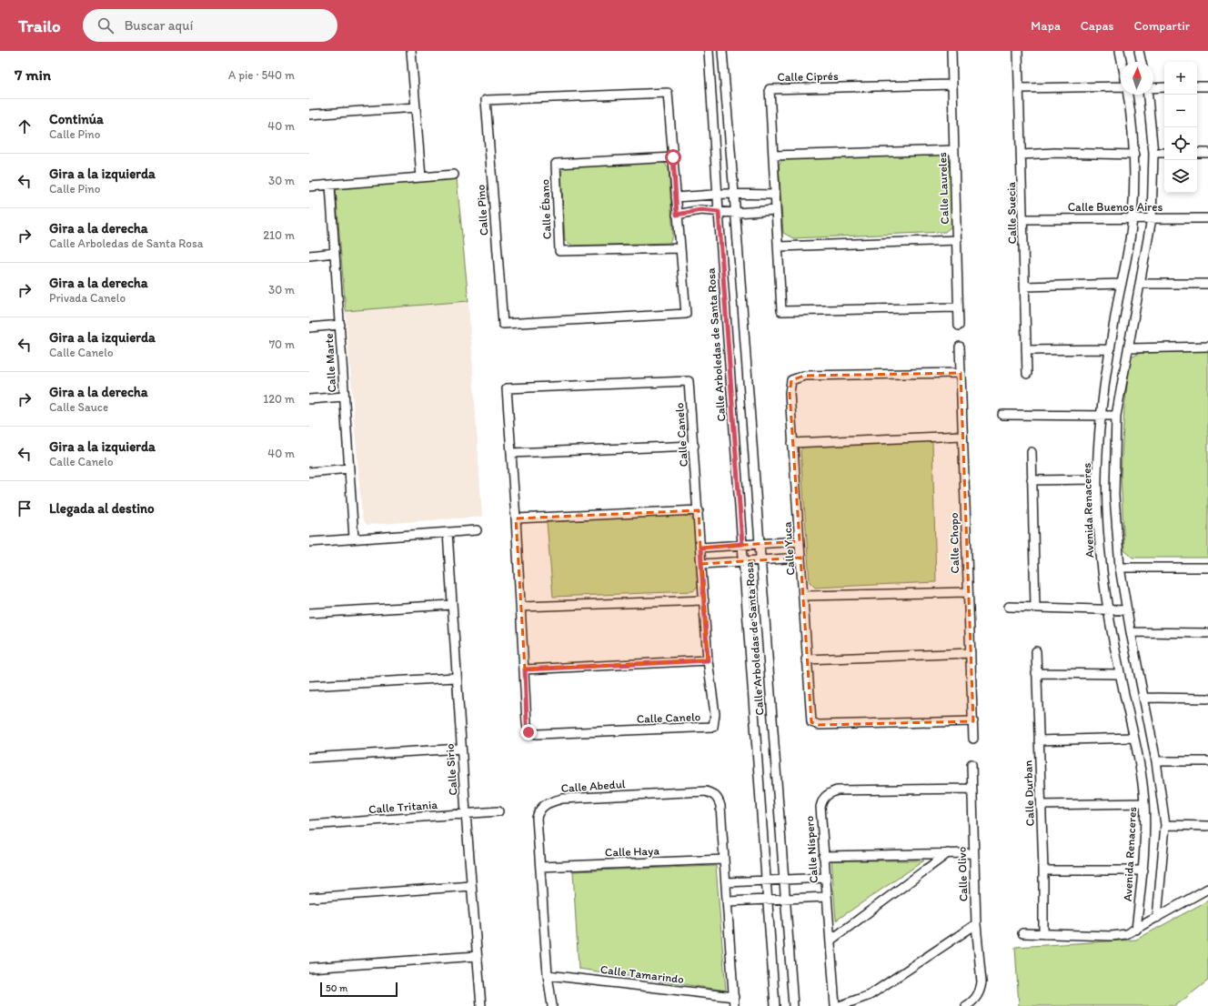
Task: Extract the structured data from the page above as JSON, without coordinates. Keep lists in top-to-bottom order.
{
  "streets": {
    "street": [
      "Calle Ciprés",
      "Calle Laureles",
      "Calle Buenos Aires",
      "Calle Ébano",
      "Calle Pino",
      "Calle Suecia",
      "Calle Arboledas de Santa Rosa",
      "Calle Marte",
      "Calle Canelo",
      "Avenida Renaceres",
      "Calle Chopo",
      "Calle Yuca",
      "Calle Sirio",
      "Calle Abedul",
      "Calle Durban",
      "Calle Tritania",
      "Calle Níspero",
      "Calle Haya",
      "Calle Olivo",
      "Calle Tamarindo"
    ]
  },
  "crossings": [
    ["Calle Ciprés", "Calle Laureles"],
    ["Calle Buenos Aires", "Calle Suecia"],
    ["Calle Buenos Aires", "Avenida Renaceres"],
    ["Calle Ébano", "Calle Pino"],
    ["Calle Chopo", "Calle Yuca"],
    ["Calle Sirio", "Calle Tritania"],
    ["Calle Abedul", "Calle Haya"],
    ["Calle Abedul", "Calle Tamarindo"],
    ["Calle Níspero", "Calle Olivo"]
  ],
  "scale_bar": "50 m",
  "north": "top",
  "page": {
    "header": "Trailo",
    "search": "Buscar aquí",
    "nav": ["Mapa", "Capas", "Compartir"],
    "heading": ["7 min", "A pie · 540 m"],
    "map_buttons": ["+", "−"],
    "list": [
      ["Continúa", "Calle Pino", "40 m"],
      ["Gira a la izquierda", "Calle Pino", "30 m"],
      ["Gira a la derecha", "Calle Arboledas de Santa Rosa", "210 m"],
      ["Gira a la derecha", "Privada Canelo", "30 m"],
      ["Gira a la izquierda", "Calle Canelo", "70 m"],
      ["Gira a la derecha", "Calle Sauce", "120 m"],
      ["Gira a la izquierda", "Calle Canelo", "40 m"],
      "Llegada al destino"
    ],
    "scale": "50 m"
  }
}
